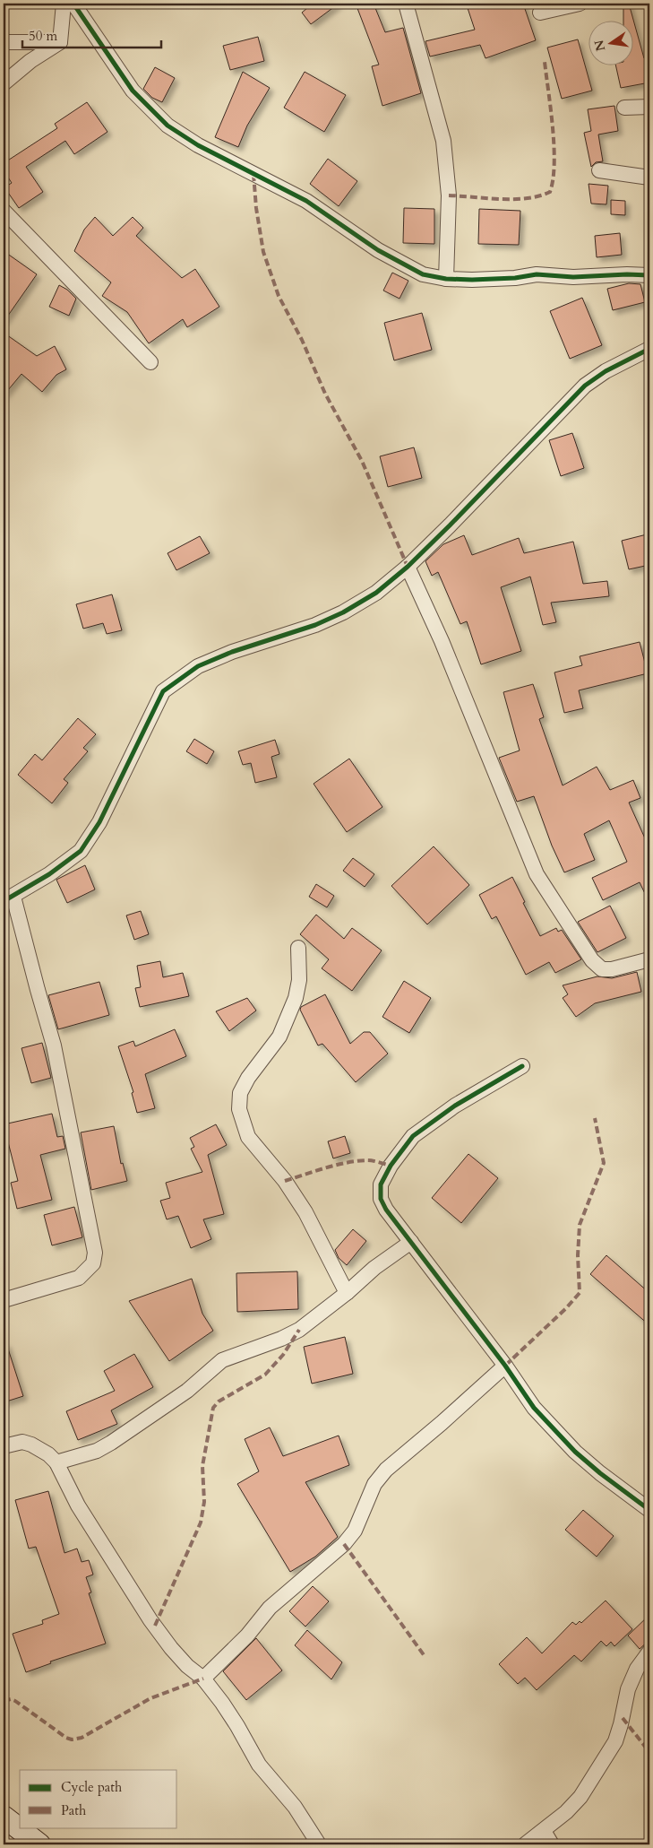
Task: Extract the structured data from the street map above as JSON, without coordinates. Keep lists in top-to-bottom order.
{
  "legend": ["Cycle path", "Path"],
  "scale_bar": "50 m",
  "north": "left"
}
